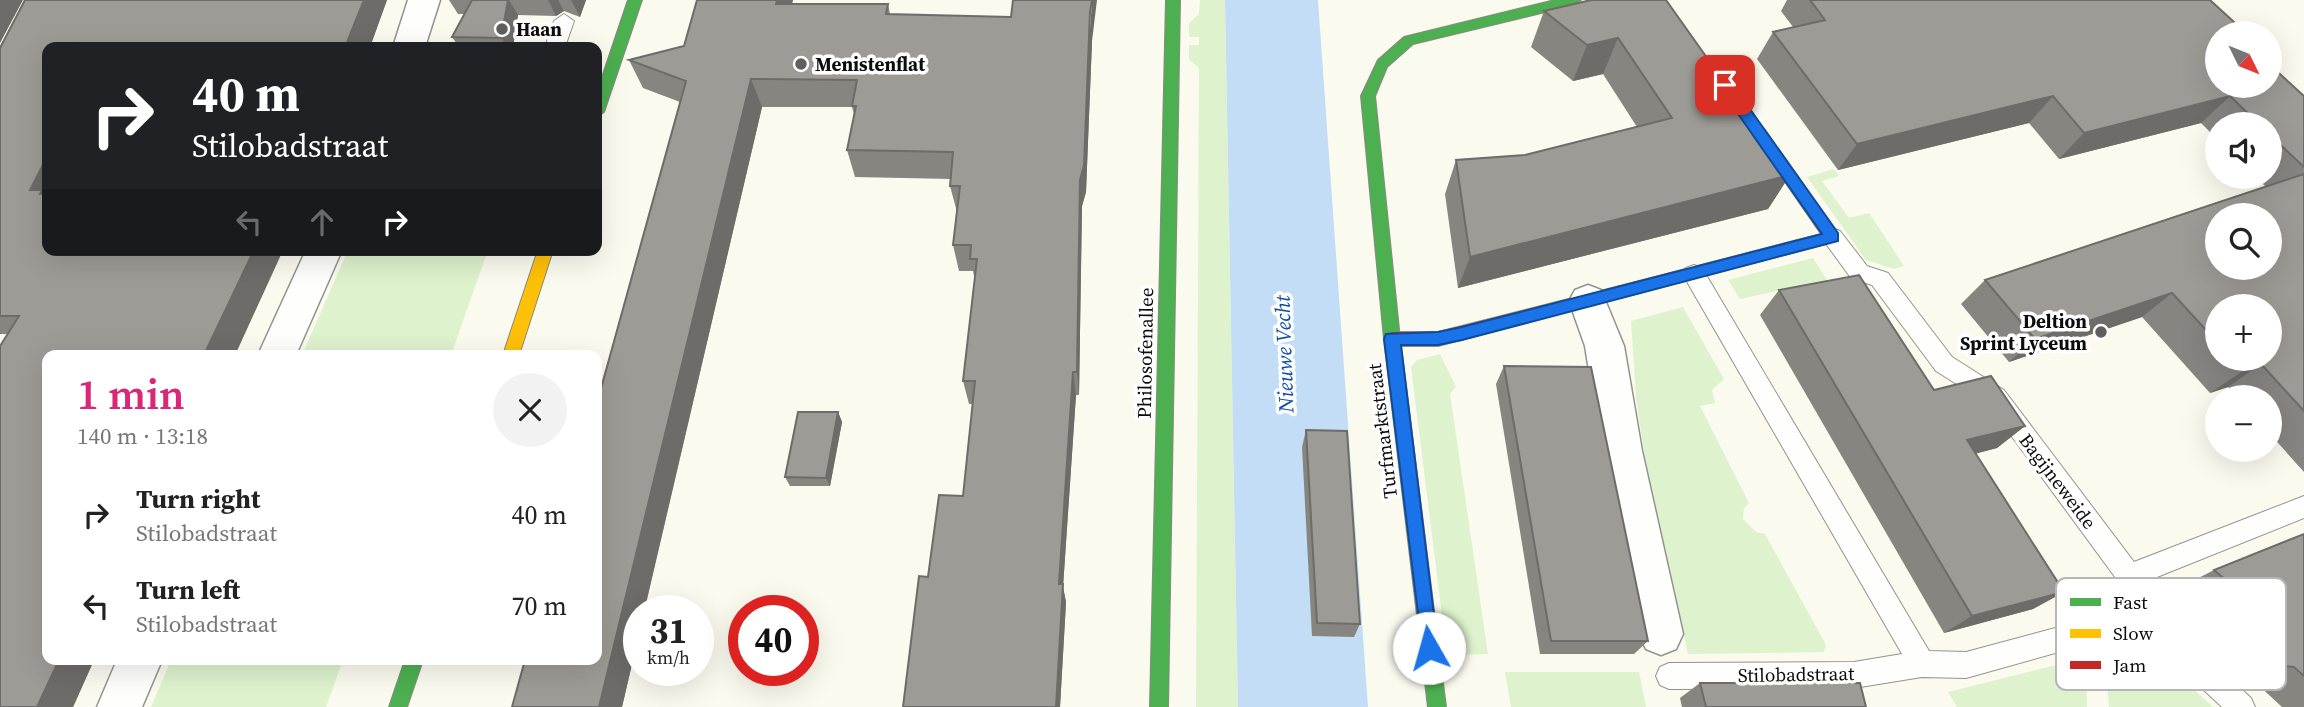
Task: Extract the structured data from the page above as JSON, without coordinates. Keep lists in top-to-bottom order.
{
  "streets": {
    "street": ["Philosofenallee", "Turfmarktstraat"],
    "lane": ["Bagijneweide", "Stilobadstraat"]
  },
  "water": ["Nieuwe Vecht"],
  "places": ["Haan", "Menistenflat", "Deltion Sprint Lyceum"],
  "legend": ["Fast", "Slow", "Jam"],
  "north": "bottom right",
  "page": {
    "map_buttons": ["+", "−"],
    "turn": ["40 m", "Stilobadstraat"],
    "heading": ["1 min", "140 m · 13:18"],
    "list": [
      {
        "name": "Turn right",
        "note": "Stilobadstraat",
        "value": "40 m"
      },
      {
        "name": "Turn left",
        "note": "Stilobadstraat",
        "value": "70 m"
      }
    ],
    "speed": "31 km/h",
    "limit": "40"
  }
}
